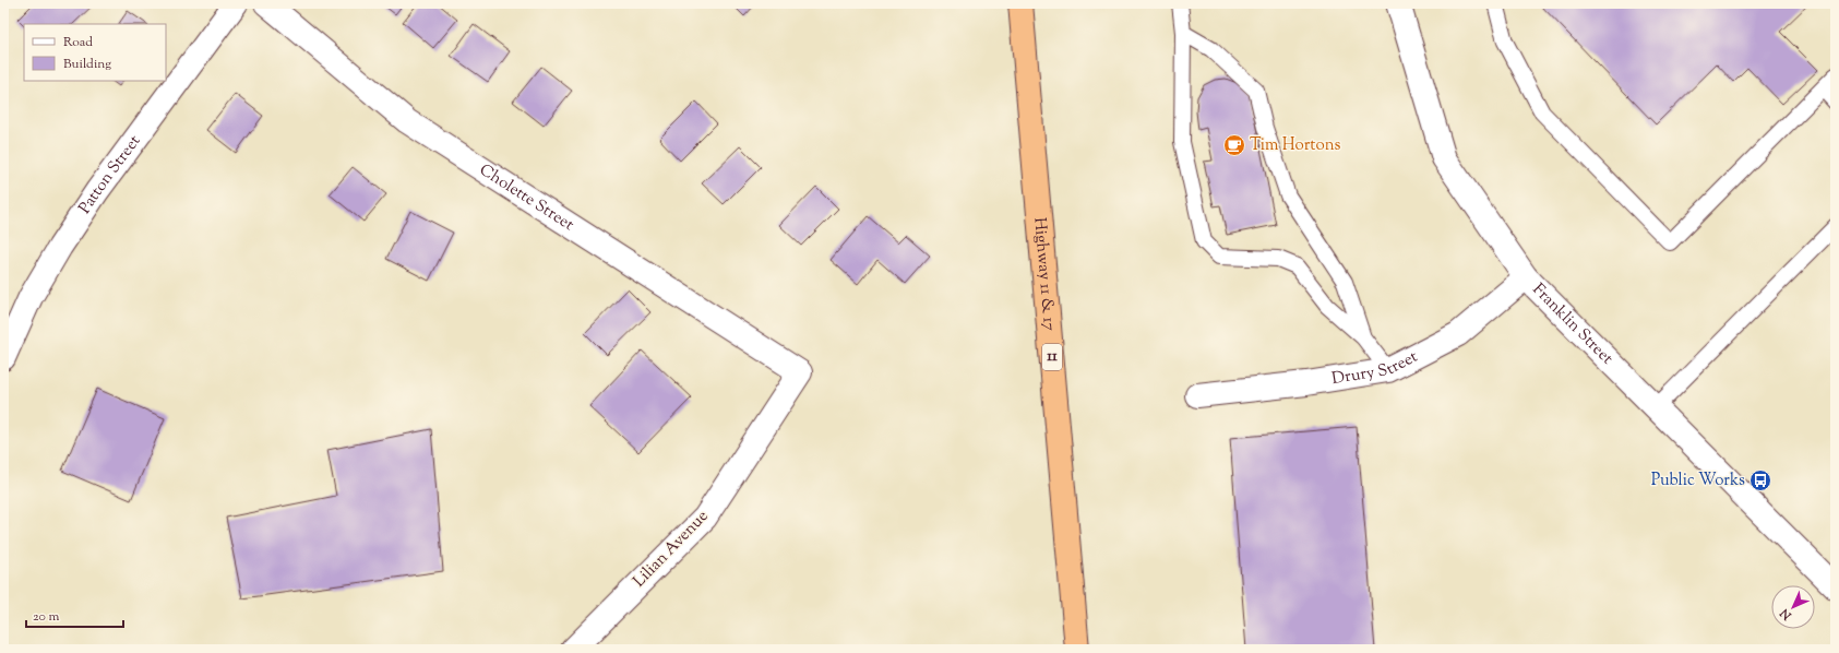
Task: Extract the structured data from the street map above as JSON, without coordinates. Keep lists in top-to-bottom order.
{
  "streets": {
    "highway": ["Highway 11 & 17", "11"],
    "street": [
      "Patton Street",
      "Cholette Street",
      "Franklin Street",
      "Drury Street",
      "Lilian Avenue"
    ]
  },
  "crossings": [
    ["Cholette Street", "Lilian Avenue"],
    ["Franklin Street", "Drury Street"]
  ],
  "places": {
    "cafe": ["Tim Hortons"],
    "bus stop": ["Public Works"]
  },
  "legend": ["Road", "Building"],
  "scale_bar": "20 m",
  "north": "bottom left"
}
